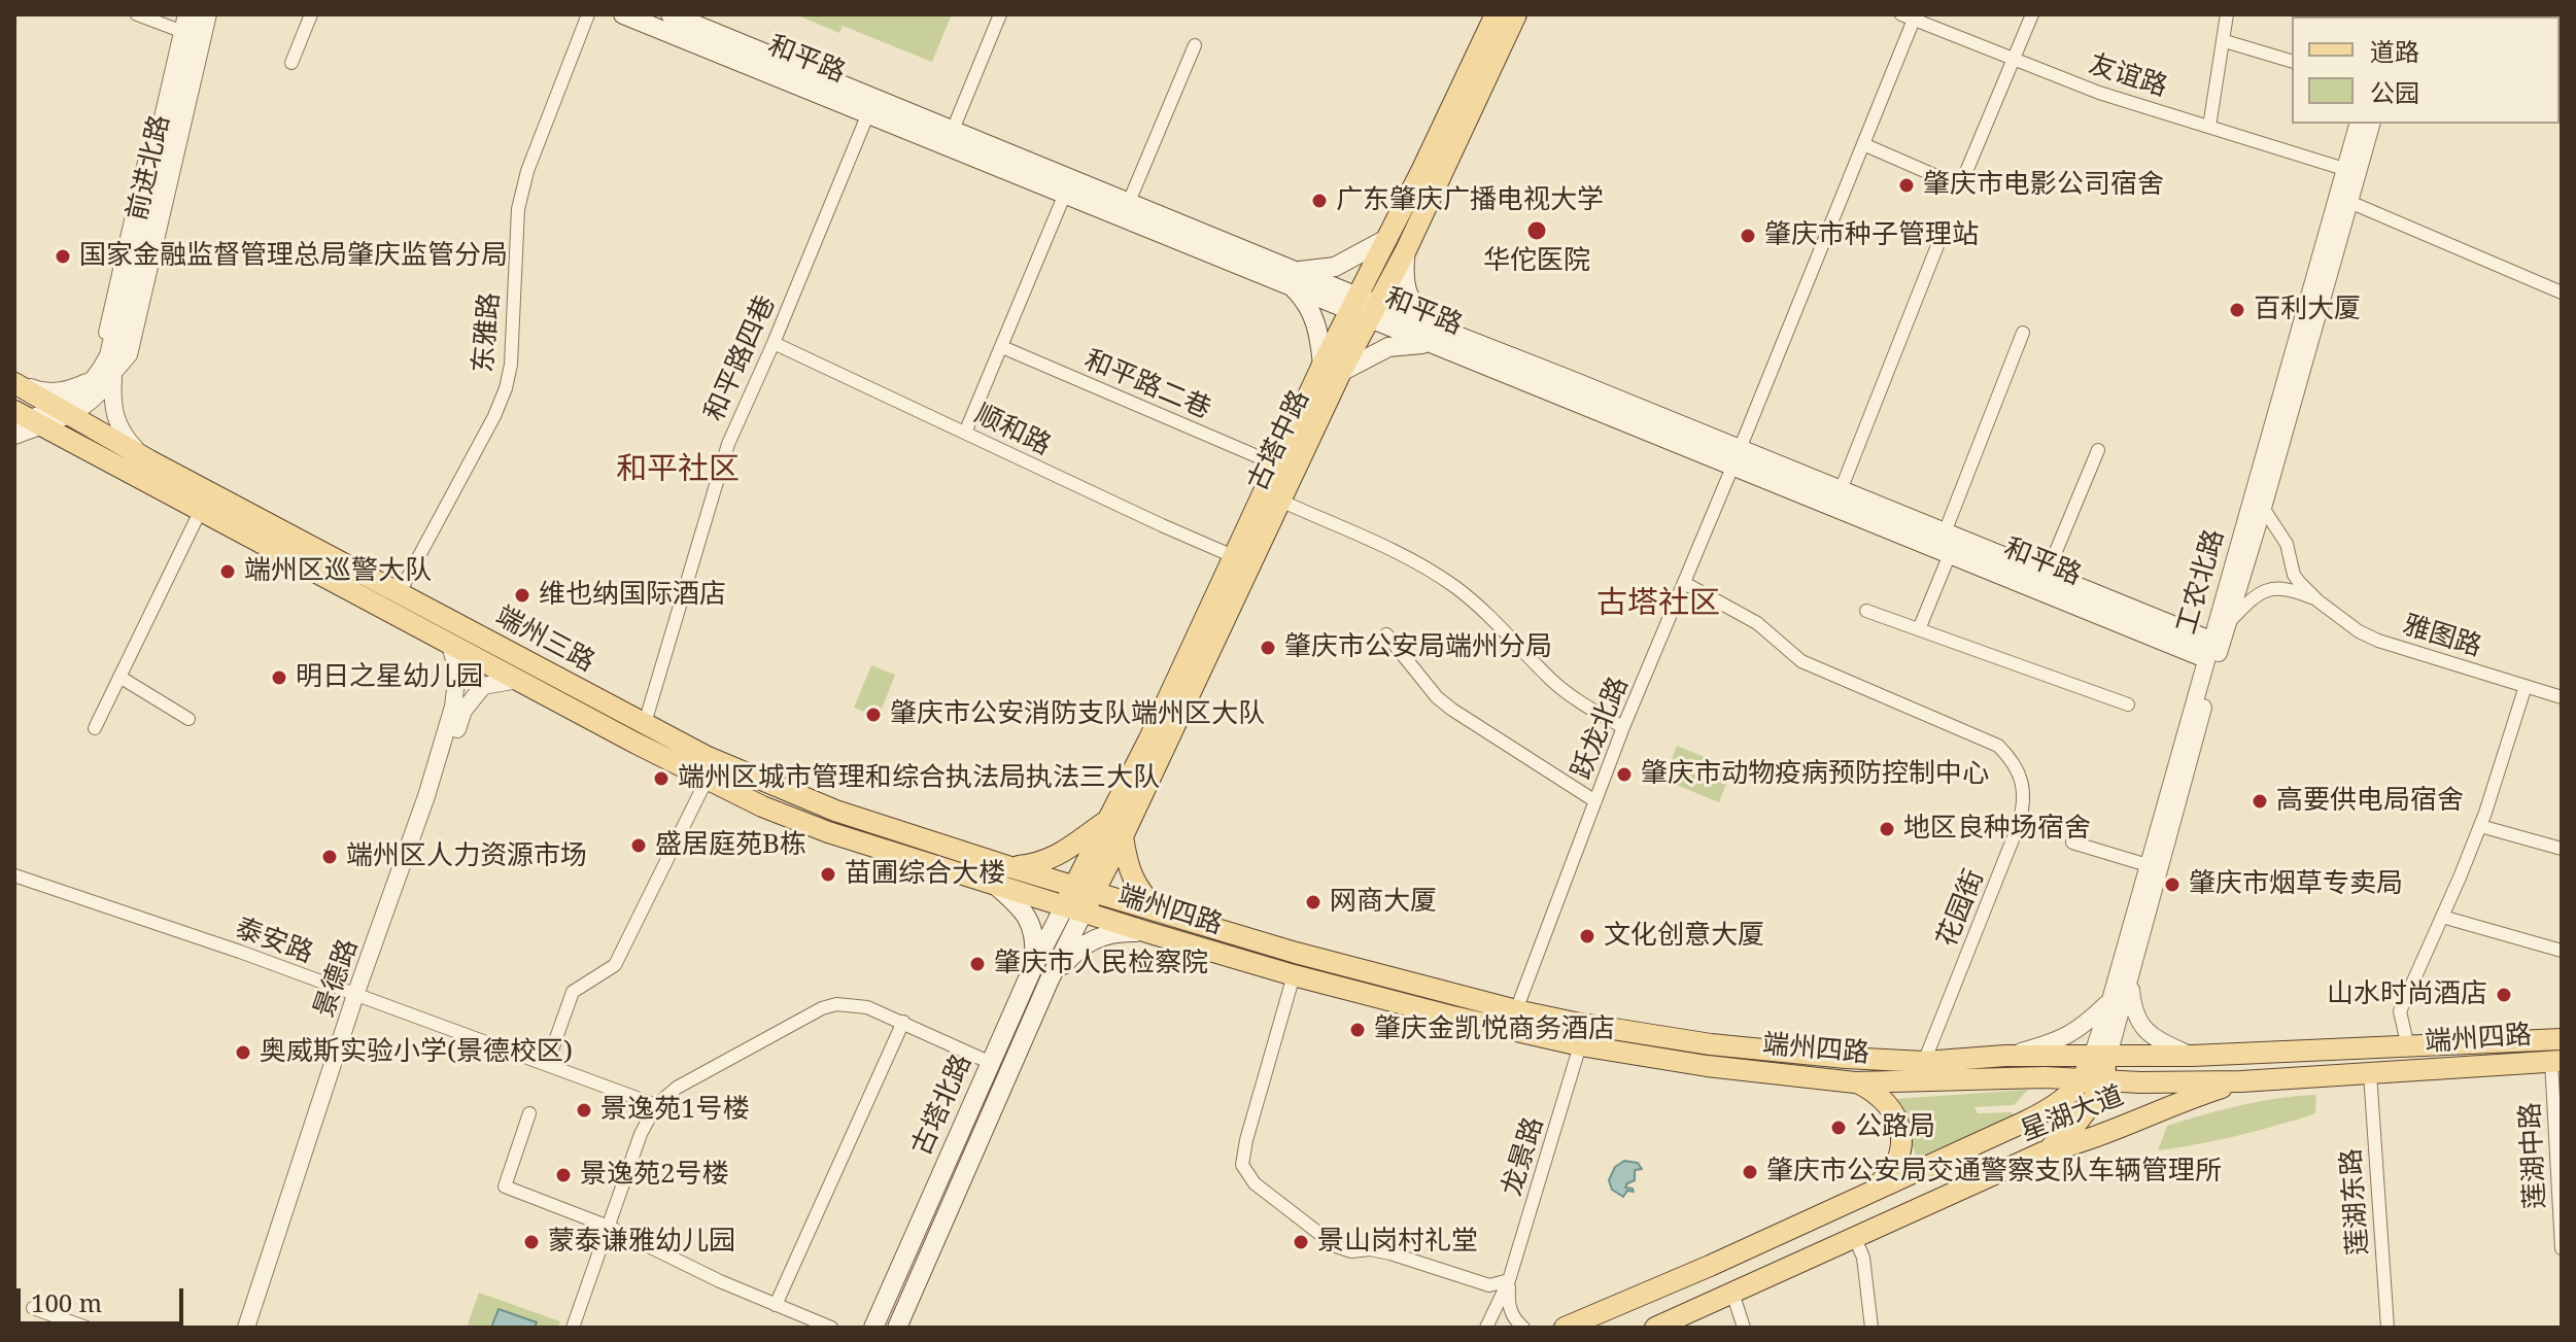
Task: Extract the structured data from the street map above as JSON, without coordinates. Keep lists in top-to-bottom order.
{
  "streets": {
    "main road": [
      "和平路",
      "古塔中路",
      "端州三路",
      "端州四路",
      "古塔北路",
      "星湖大道"
    ],
    "street": [
      "友谊路",
      "前进北路",
      "东雅路",
      "和平路四巷",
      "和平路二巷",
      "顺和路",
      "工农北路",
      "雅图路",
      "跃龙北路",
      "花园街",
      "泰安路",
      "景德路",
      "莲湖中路",
      "龙景路",
      "莲湖东路"
    ]
  },
  "crossings": [
    ["和平路", "和平路四巷"],
    ["和平路", "古塔中路"],
    ["和平路", "工农北路"],
    ["和平路", "跃龙北路"],
    ["友谊路", "工农北路"],
    ["友谊路", "跃龙北路"],
    ["前进北路", "端州三路"],
    ["东雅路", "端州三路"],
    ["和平路四巷", "顺和路"],
    ["和平路四巷", "端州三路"],
    ["和平路二巷", "古塔中路"],
    ["顺和路", "古塔中路"],
    ["古塔中路", "端州三路"],
    ["古塔中路", "端州四路"],
    ["工农北路", "端州四路"],
    ["工农北路", "星湖大道"],
    ["端州三路", "端州四路"],
    ["端州三路", "景德路"],
    ["端州三路", "古塔北路"],
    ["跃龙北路", "花园街"],
    ["跃龙北路", "端州四路"],
    ["花园街", "端州四路"],
    ["端州四路", "古塔北路"],
    ["端州四路", "星湖大道"],
    ["端州四路", "莲湖中路"],
    ["端州四路", "龙景路"],
    ["端州四路", "莲湖东路"],
    ["泰安路", "景德路"]
  ],
  "districts": ["和平社区", "古塔社区"],
  "places": [
    "肇庆市电影公司宿舍",
    "广东肇庆广播电视大学",
    "华佗医院",
    "肇庆市种子管理站",
    "国家金融监督管理总局肇庆监管分局",
    "百利大厦",
    "端州区巡警大队",
    "维也纳国际酒店",
    "肇庆市公安局端州分局",
    "明日之星幼儿园",
    "肇庆市公安消防支队端州区大队",
    "肇庆市动物疫病预防控制中心",
    "端州区城市管理和综合执法局执法三大队",
    "高要供电局宿舍",
    "地区良种场宿舍",
    "盛居庭苑B栋",
    "端州区人力资源市场",
    "苗圃综合大楼",
    "肇庆市烟草专卖局",
    "网商大厦",
    "文化创意大厦",
    "肇庆市人民检察院",
    "山水时尚酒店",
    "肇庆金凯悦商务酒店",
    "奥威斯实验小学(景德校区)",
    "景逸苑1号楼",
    "公路局",
    "肇庆市公安局交通警察支队车辆管理所",
    "景逸苑2号楼",
    "蒙泰谦雅幼儿园",
    "景山岗村礼堂"
  ],
  "legend": ["道路", "公园"],
  "scale_bar": "100 m"
}
